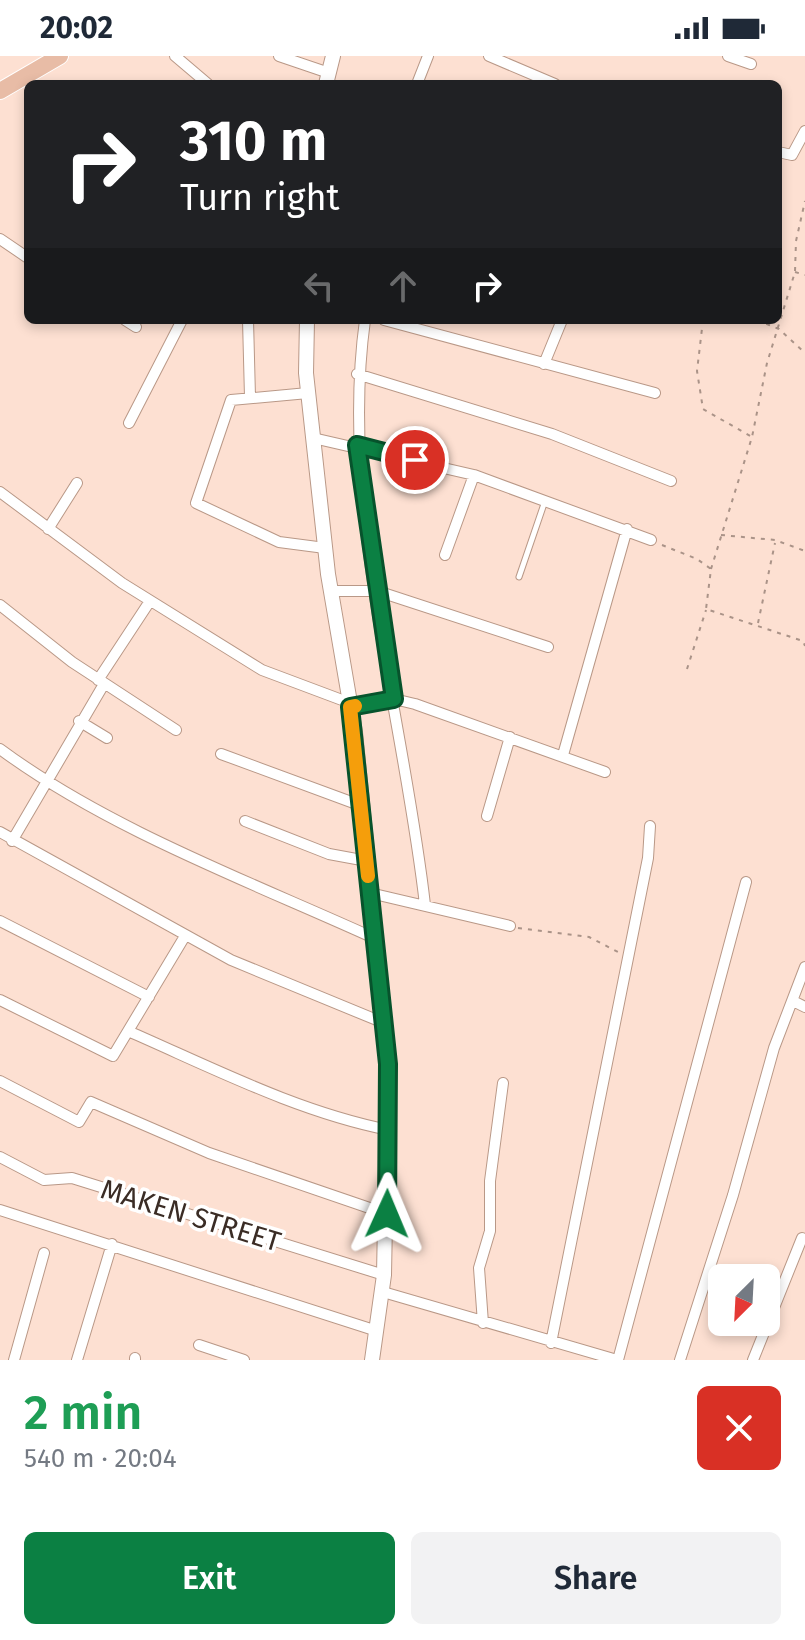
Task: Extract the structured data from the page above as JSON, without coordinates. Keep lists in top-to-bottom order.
{
  "streets": {
    "street": ["MAKEN STREET"]
  },
  "north": "bottom left",
  "page": {
    "status": "20:02",
    "turn": ["310 m", "Turn right"],
    "heading": ["2 min", "540 m · 20:04"],
    "buttons": ["Exit", "Share"]
  }
}
